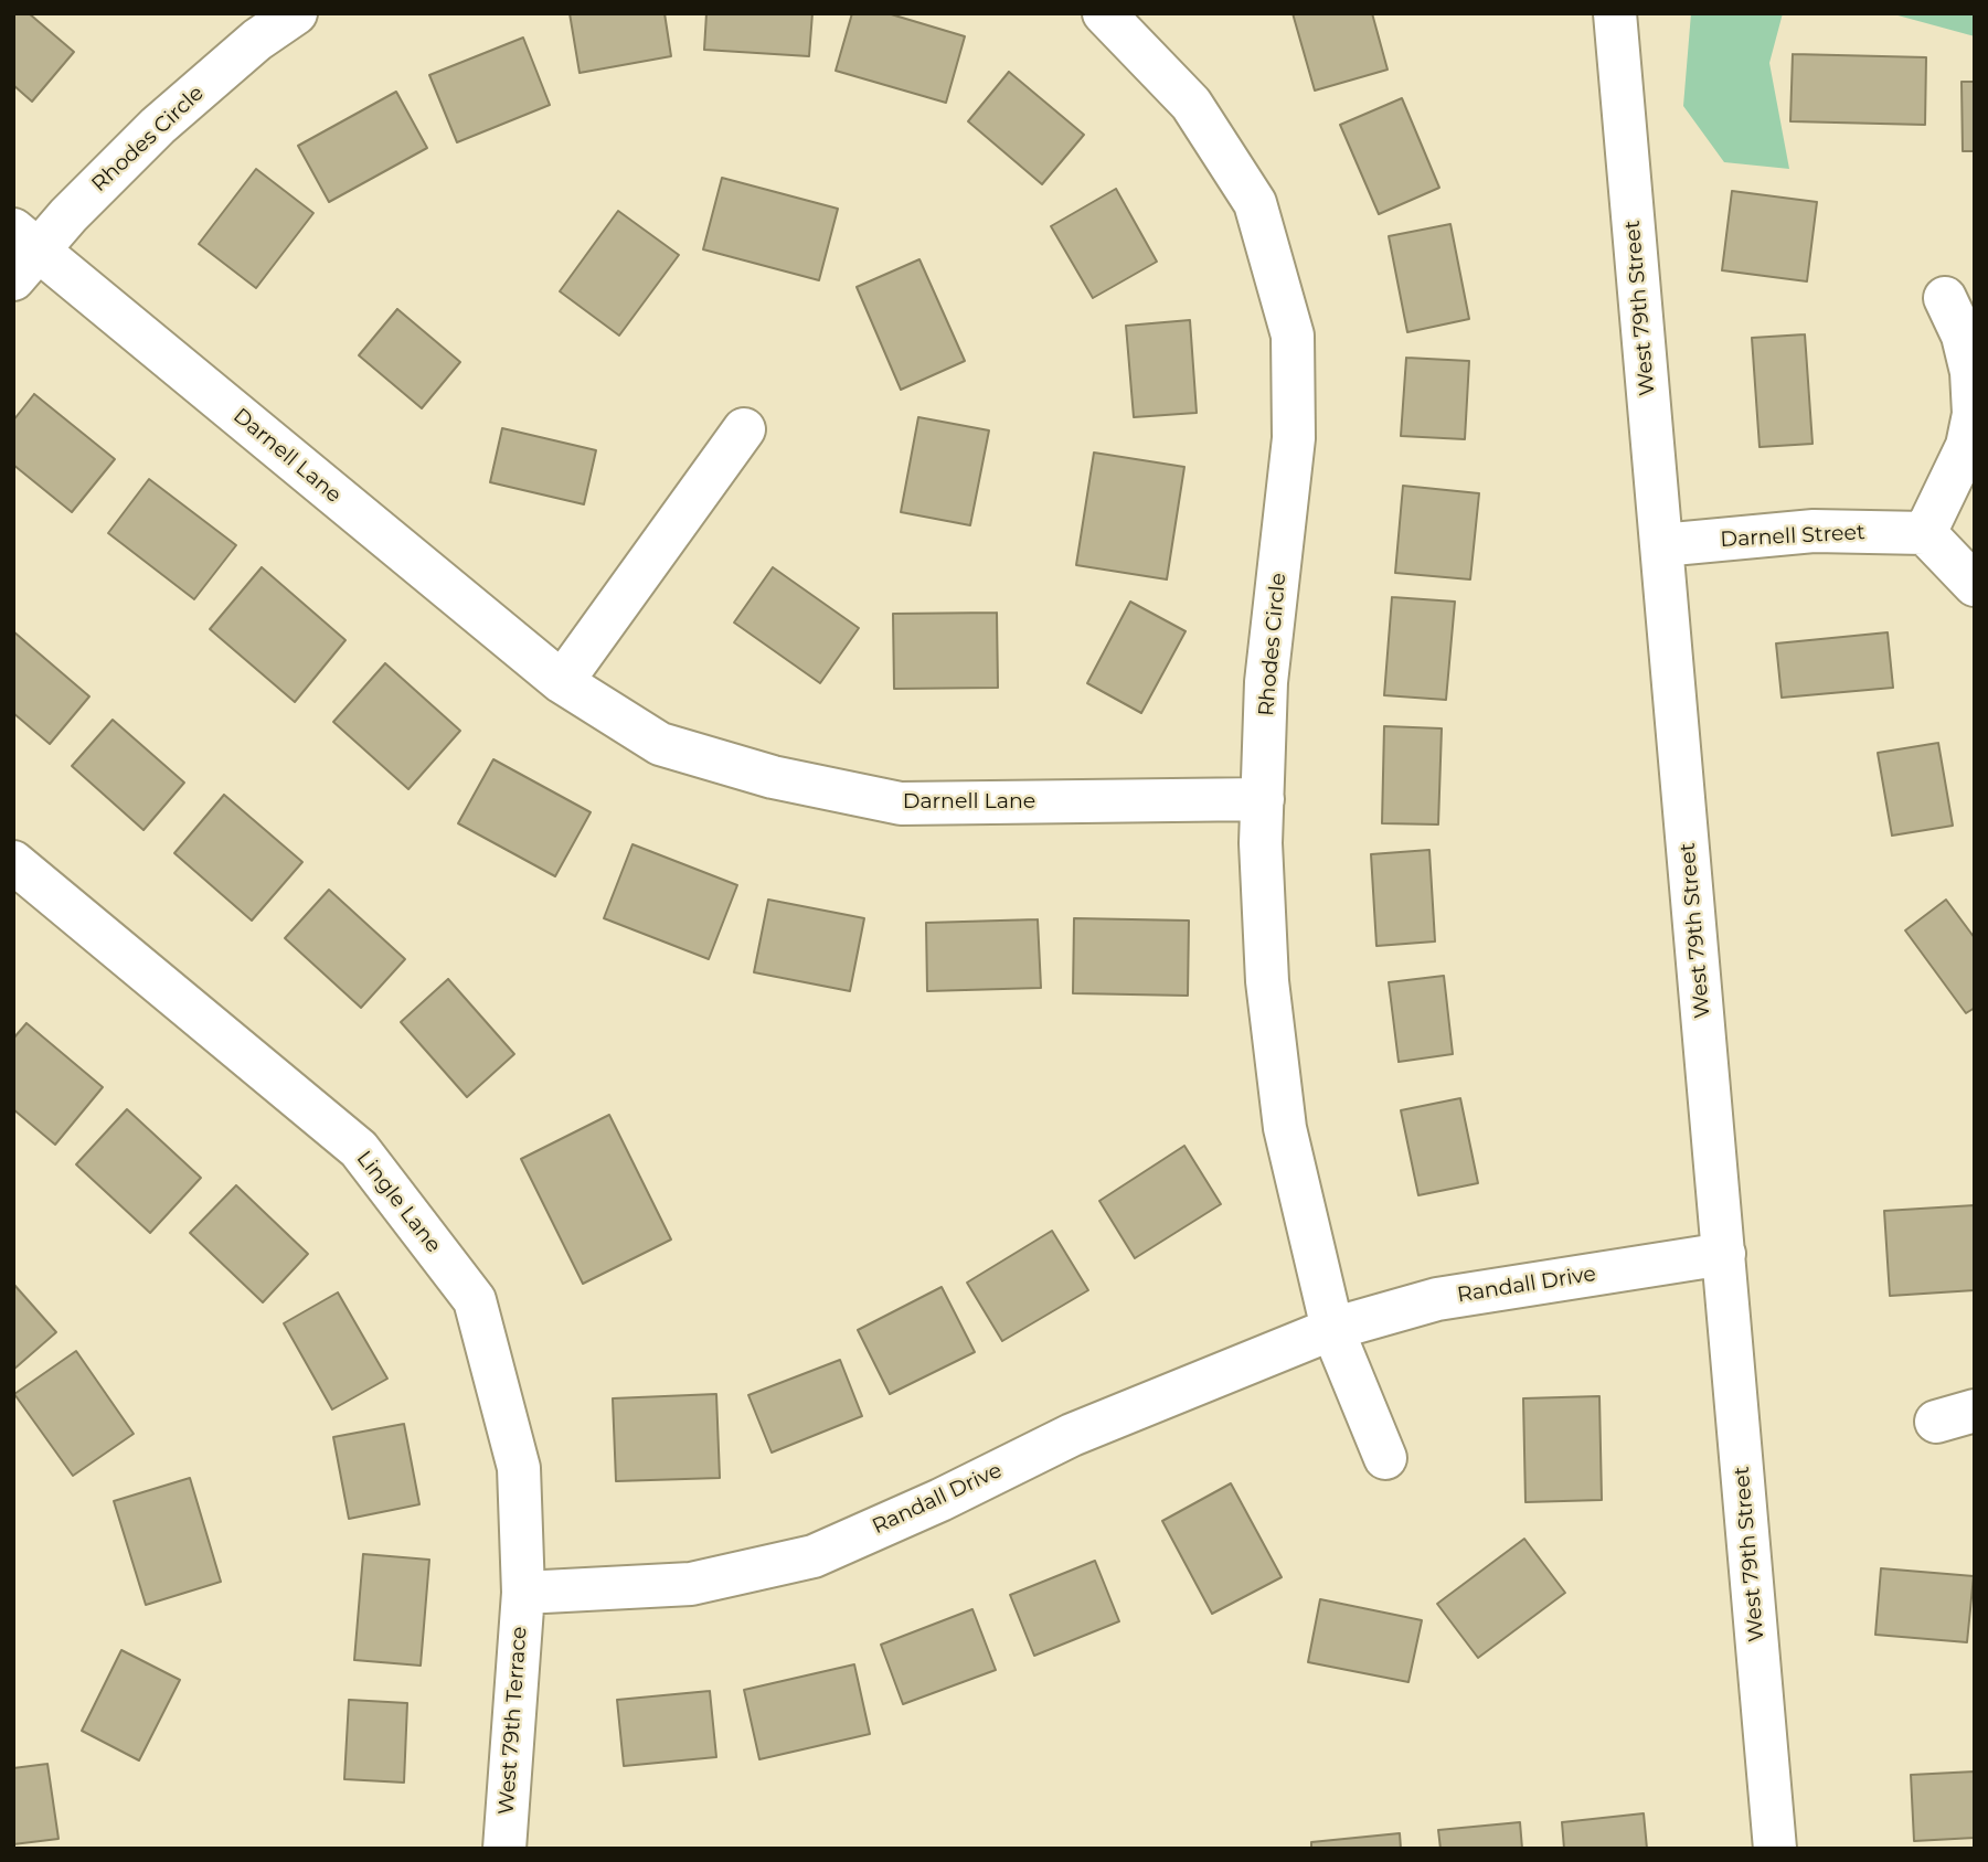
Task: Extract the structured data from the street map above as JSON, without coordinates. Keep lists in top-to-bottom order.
{
  "streets": {
    "street": [
      "Rhodes Circle",
      "West 79th Street",
      "Darnell Lane",
      "Darnell Street",
      "Lingle Lane",
      "Randall Drive",
      "West 79th Terrace"
    ]
  },
  "crossings": [
    ["Rhodes Circle", "Darnell Lane"],
    ["Rhodes Circle", "Randall Drive"],
    ["West 79th Street", "Darnell Street"],
    ["West 79th Street", "Randall Drive"],
    ["Lingle Lane", "Randall Drive"],
    ["Lingle Lane", "West 79th Terrace"],
    ["Randall Drive", "West 79th Terrace"]
  ]
}
